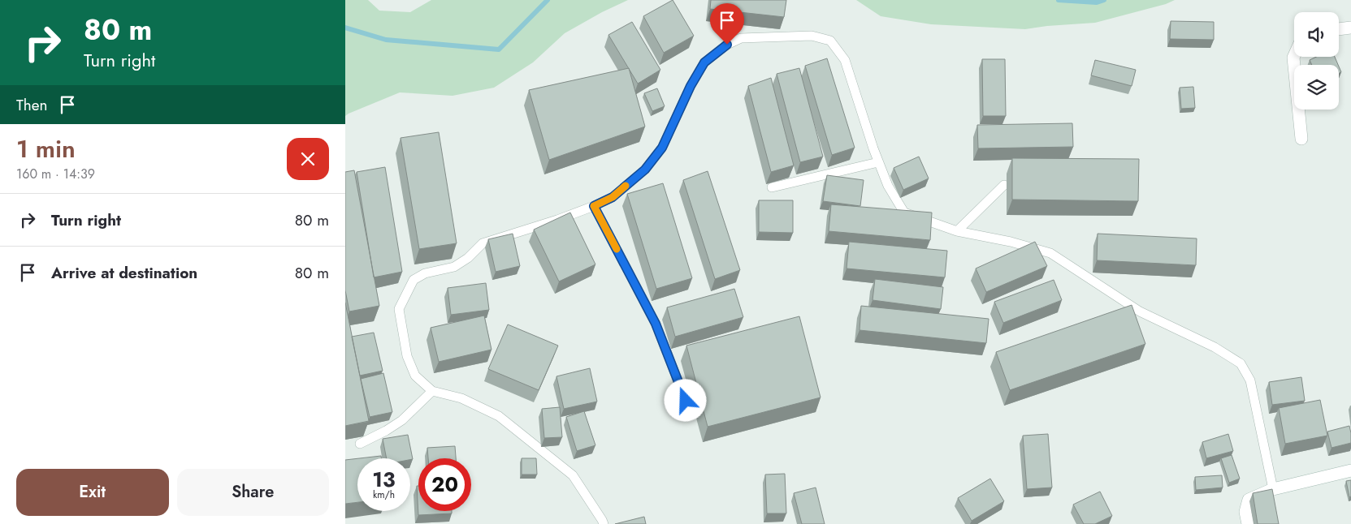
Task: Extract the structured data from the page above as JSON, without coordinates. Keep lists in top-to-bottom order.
{
  "page": {
    "turn": ["80 m", "Turn right"],
    "then": "Then",
    "heading": ["1 min", "160 m · 14:39"],
    "list": [
      {
        "name": "Turn right",
        "value": "80 m"
      },
      {
        "name": "Arrive at destination",
        "value": "80 m"
      }
    ],
    "speed": "13 km/h",
    "limit": "20",
    "buttons": ["Exit", "Share"]
  }
}
